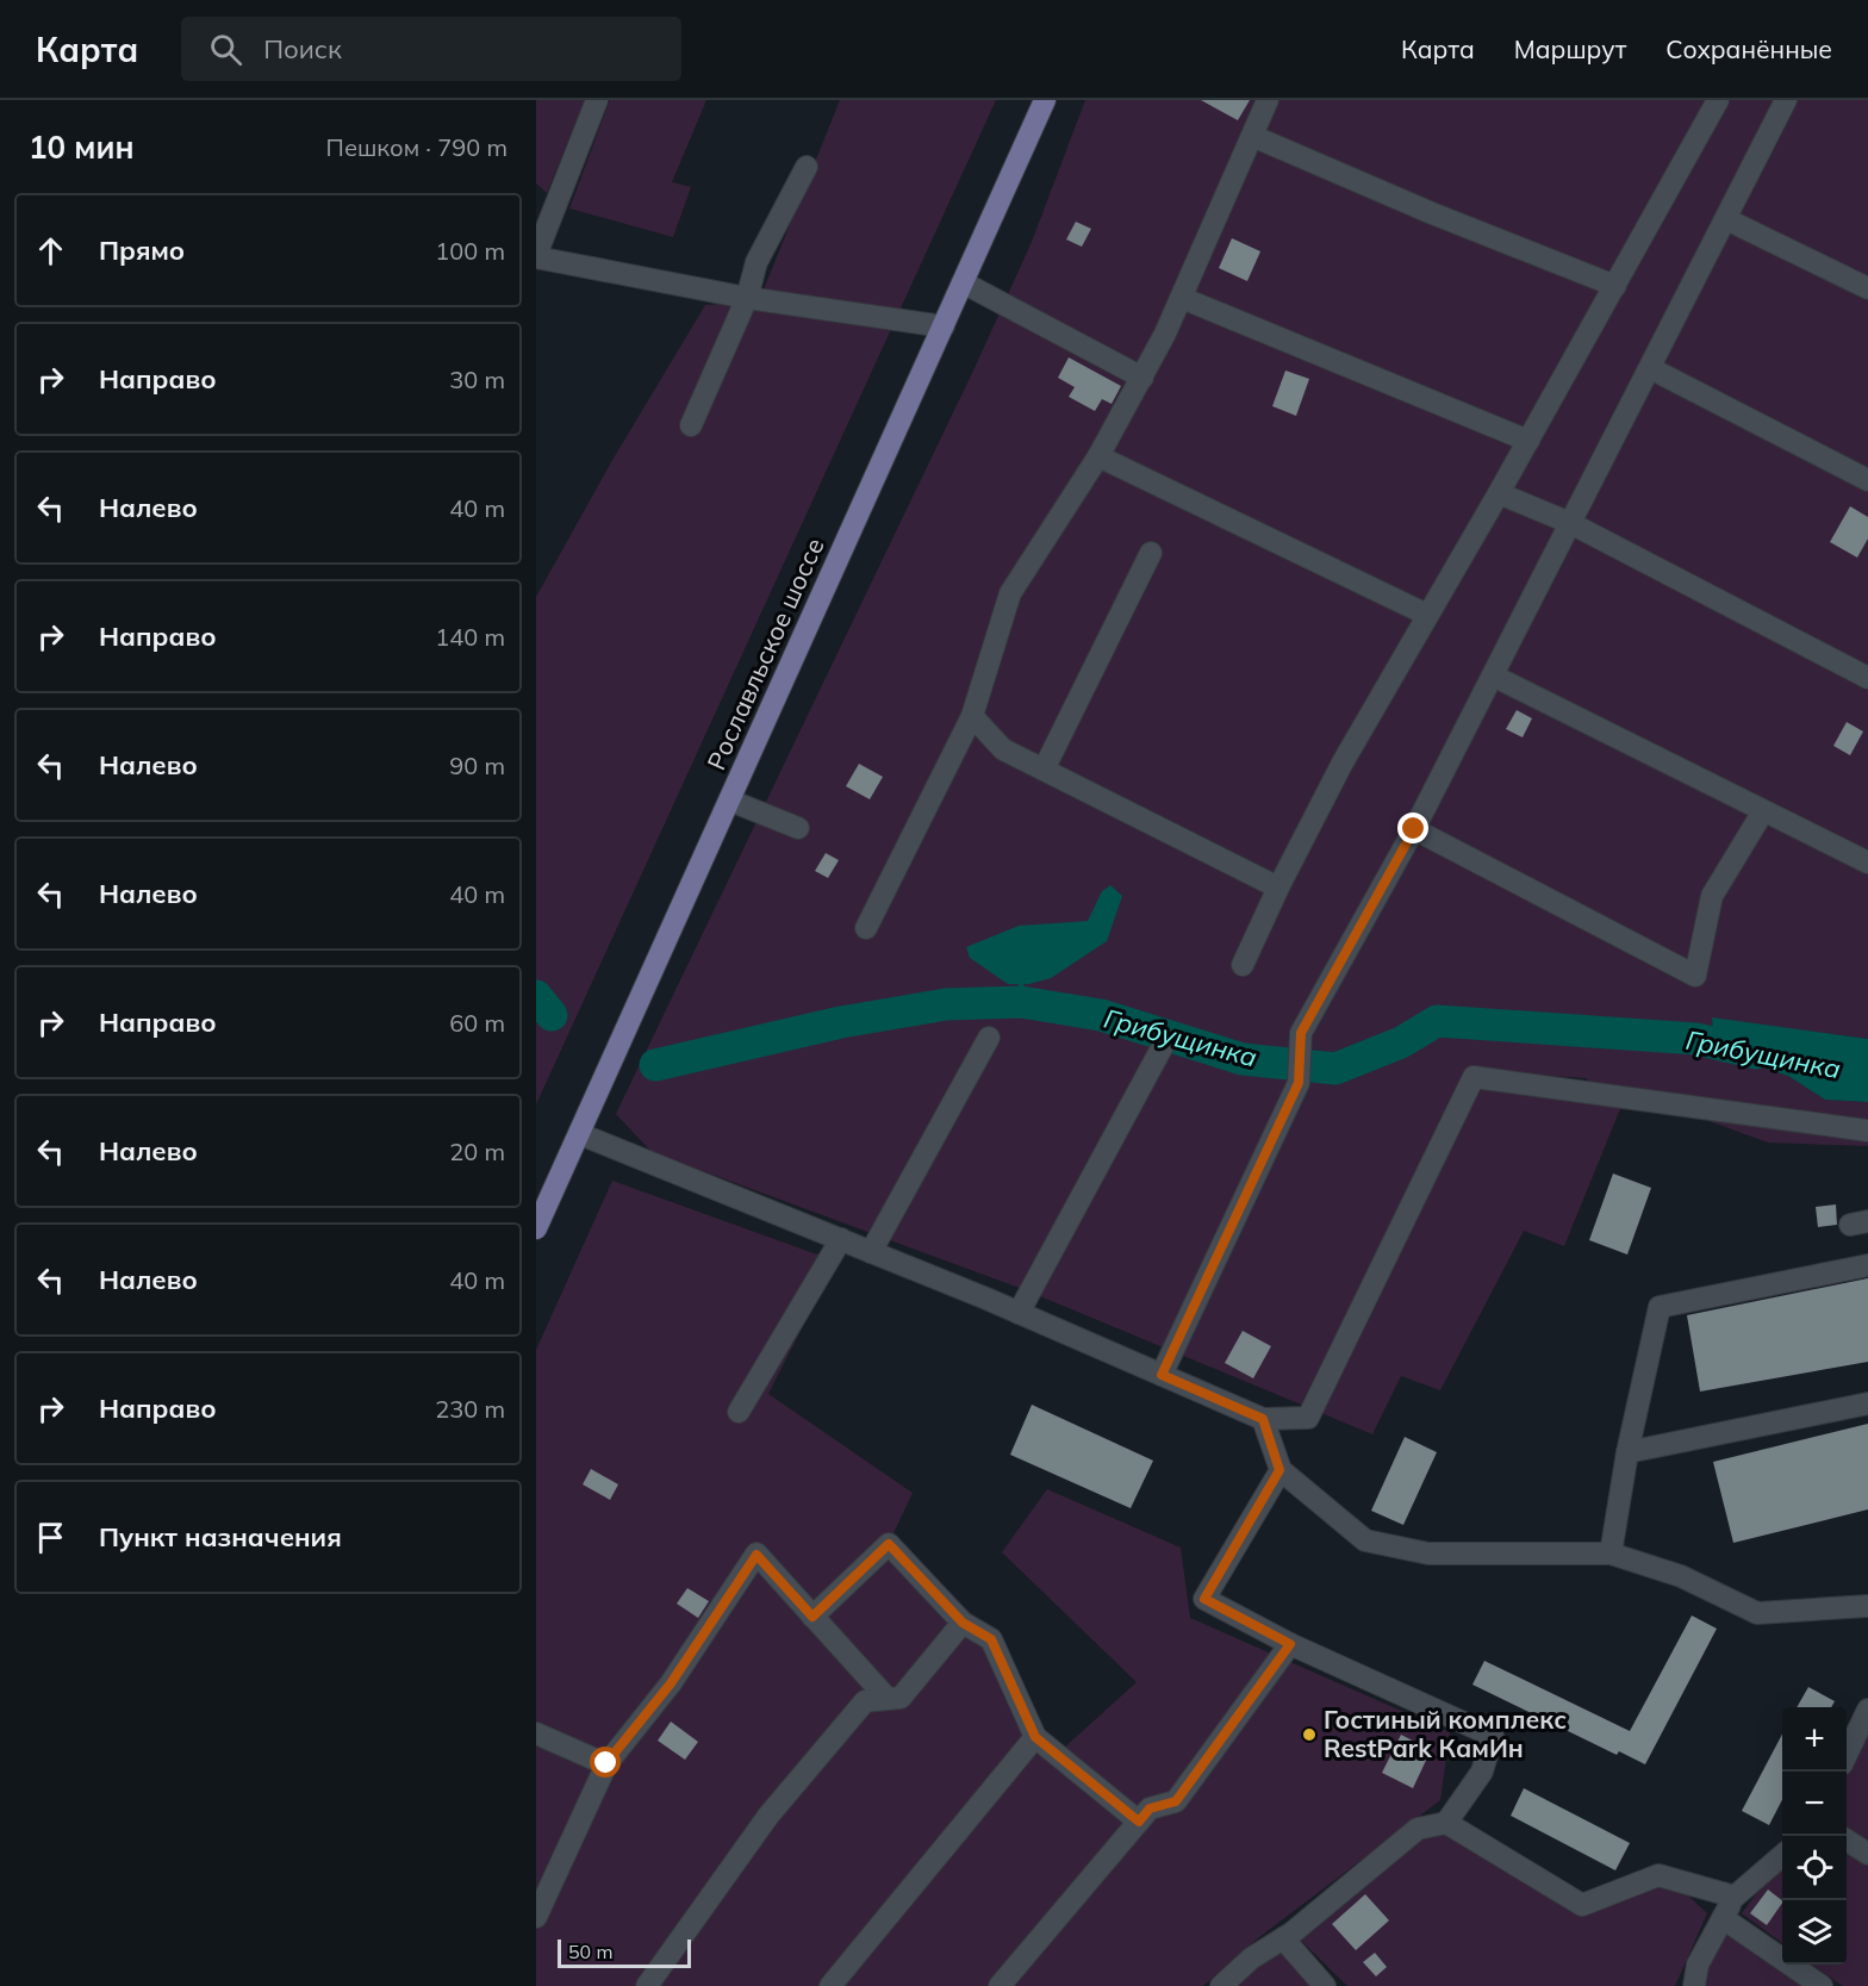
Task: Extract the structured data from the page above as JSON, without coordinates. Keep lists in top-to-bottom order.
{
  "streets": {
    "main road": ["Рославльское шоссе"]
  },
  "water": ["Грибущинка"],
  "places": ["Гостиный комплекс RestPark КамИн"],
  "scale_bar": "50 m",
  "page": {
    "header": "Карта",
    "search": "Поиск",
    "nav": ["Карта", "Маршрут", "Сохранённые"],
    "heading": ["10 мин", "Пешком · 790 m"],
    "list": [
      ["Прямо", "100 m"],
      ["Направо", "30 m"],
      ["Налево", "40 m"],
      ["Направо", "140 m"],
      ["Налево", "90 m"],
      ["Налево", "40 m"],
      ["Направо", "60 m"],
      ["Налево", "20 m"],
      ["Налево", "40 m"],
      ["Направо", "230 m"],
      "Пункт назначения"
    ],
    "map_buttons": ["+", "−"],
    "scale": "50 m"
  }
}
